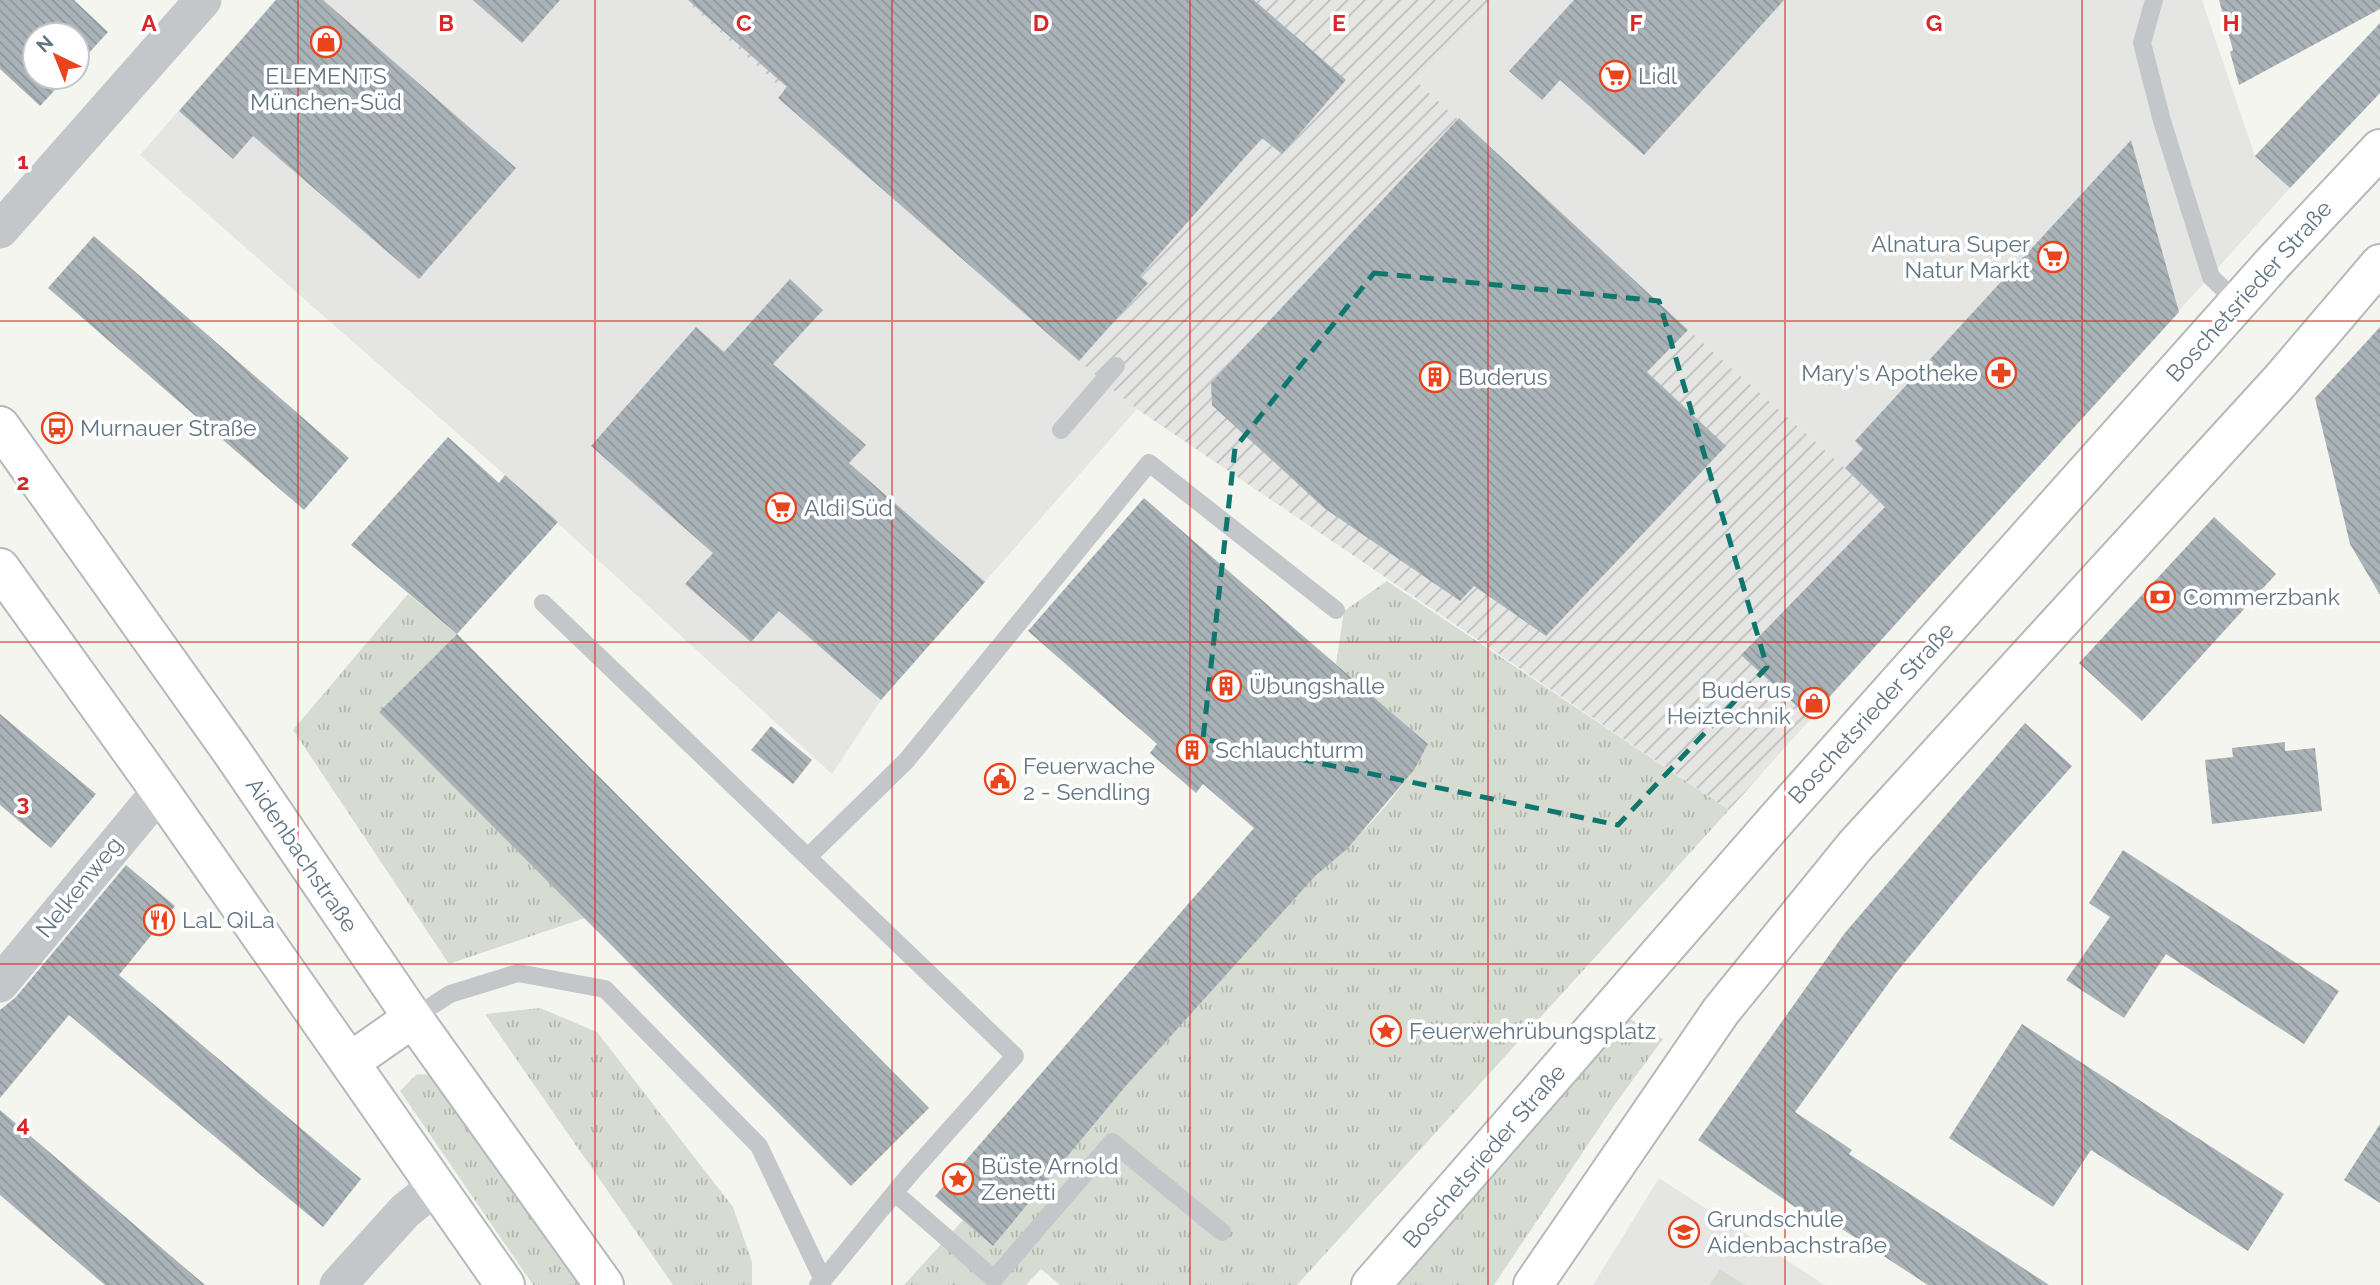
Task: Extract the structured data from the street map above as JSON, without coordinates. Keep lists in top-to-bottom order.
{
  "streets": {
    "main road": ["Boschetsrieder Straße", "Aidenbachstraße"],
    "street": ["Nelkenweg"]
  },
  "places": {
    "shop": ["ELEMENTS München-Süd", "Buderus Heiztechnik"],
    "supermarket": ["Lidl", "Alnatura Super Natur Markt", "Aldi Süd"],
    "pharmacy": ["Mary's Apotheke"],
    "building": ["Buderus", "Übungshalle", "Schlauchturm"],
    "bus stop": ["Murnauer Straße"],
    "bank": ["Commerzbank"],
    "public building": ["Feuerwache 2 - Sendling"],
    "restaurant": ["LaL QiLa"],
    "place": ["Feuerwehrübungsplatz", "Büste Arnold Zenetti"],
    "school or university": ["Grundschule Aidenbachstraße"]
  },
  "north": "top left",
  "grid": {
    "columns": [
      "A",
      "B",
      "C",
      "D",
      "E",
      "F",
      "G",
      "H"
    ],
    "rows": [
      "1",
      "2",
      "3",
      "4"
    ]
  }
}
